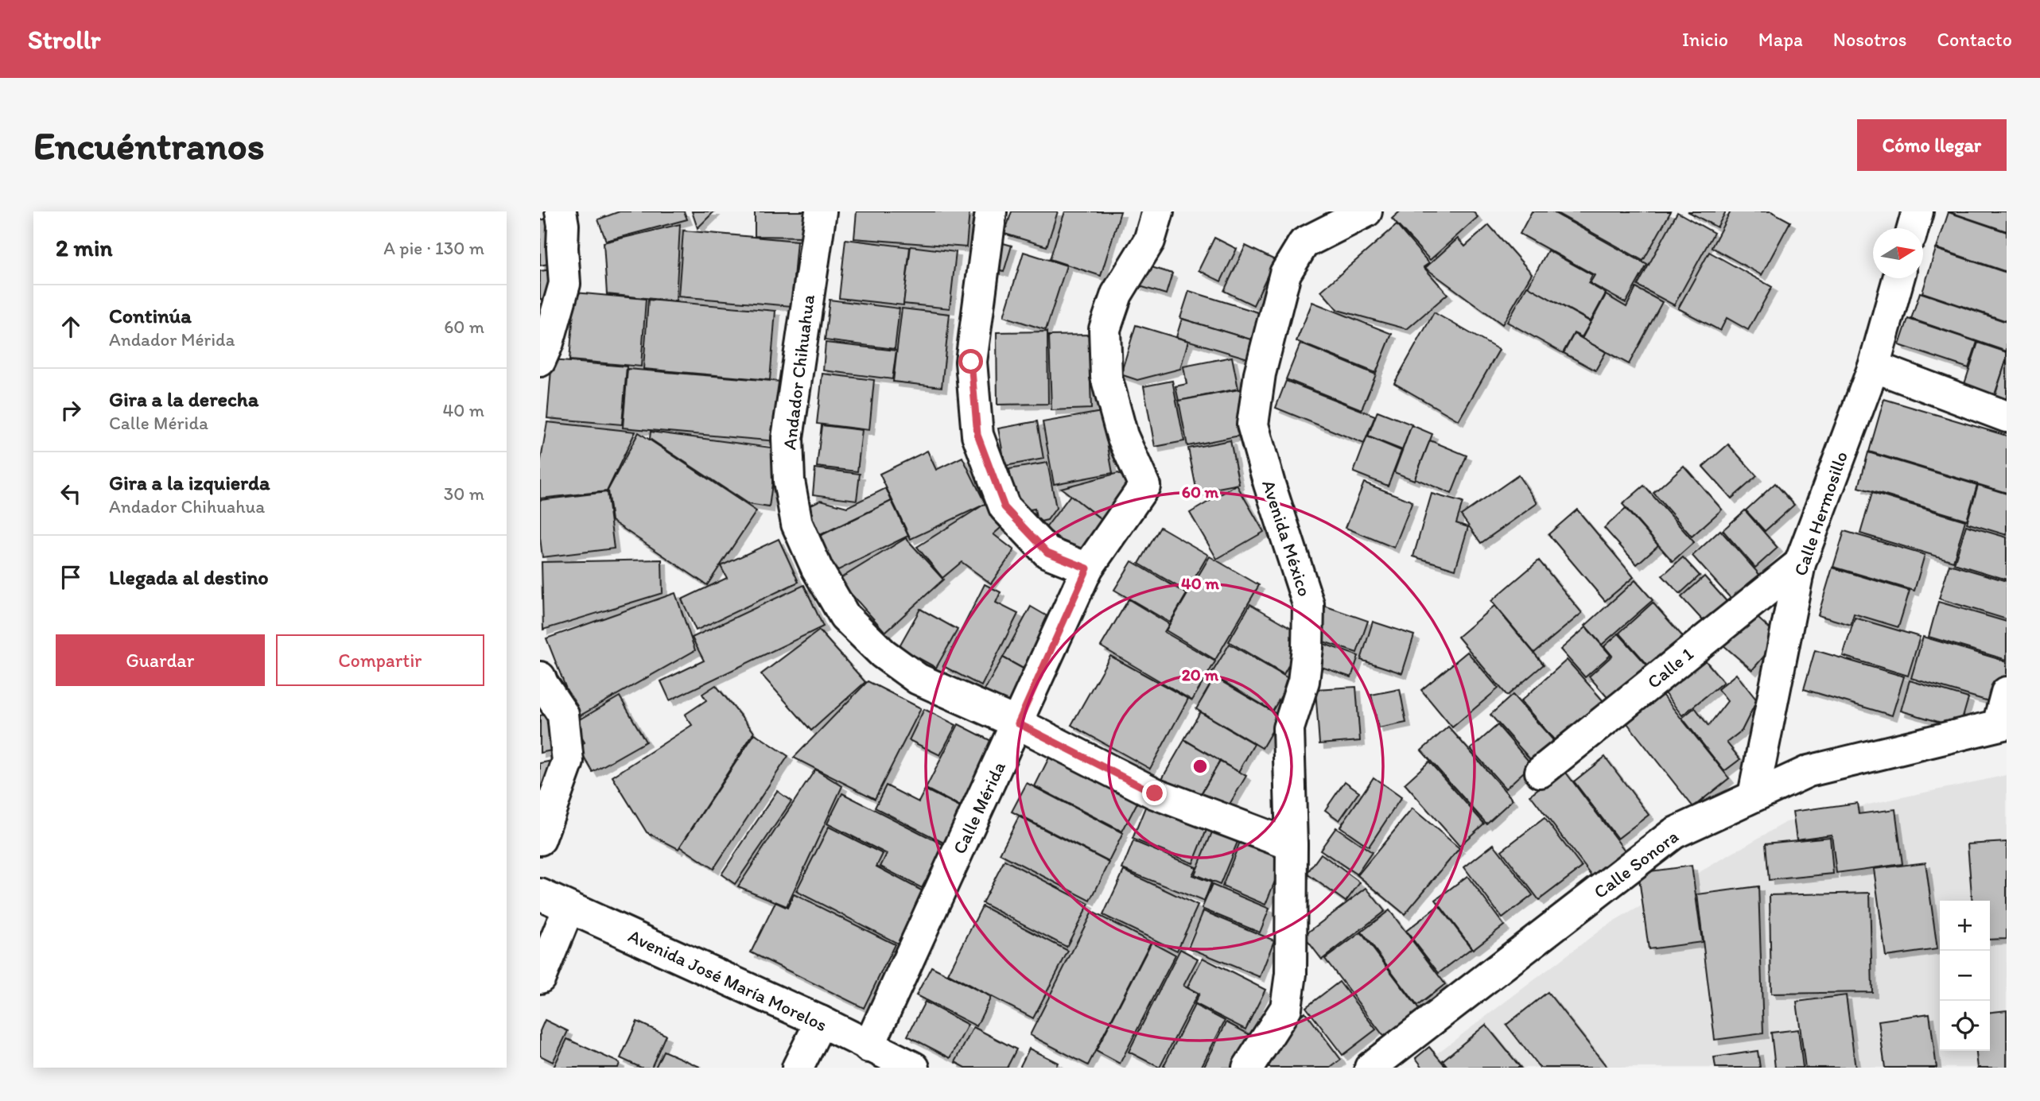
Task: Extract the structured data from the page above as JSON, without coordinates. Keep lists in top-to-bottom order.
{
  "streets": {
    "street": [
      "Andador Chihuahua",
      "Calle Hermosillo",
      "Avenida México",
      "Calle 1",
      "Calle Mérida",
      "Calle Sonora",
      "Avenida José María Morelos"
    ]
  },
  "crossings": [
    ["Andador Chihuahua", "Avenida México"],
    ["Andador Chihuahua", "Calle Mérida"],
    ["Calle Hermosillo", "Calle 1"],
    ["Calle Hermosillo", "Calle Sonora"],
    ["Calle Mérida", "Avenida José María Morelos"]
  ],
  "north": "right",
  "page": {
    "header": "Strollr",
    "nav": [
      "Inicio",
      "Mapa",
      "Nosotros",
      "Contacto"
    ],
    "buttons": [
      "Cómo llegar",
      ["Guardar", "Compartir"]
    ],
    "title": "Encuéntranos",
    "heading": ["2 min", "A pie · 130 m"],
    "list": [
      ["Continúa", "Andador Mérida", "60 m"],
      ["Gira a la derecha", "Calle Mérida", "40 m"],
      ["Gira a la izquierda", "Andador Chihuahua", "30 m"],
      "Llegada al destino"
    ],
    "map_buttons": ["+", "−"]
  },
  "rings": ["60 m", "40 m", "20 m"]
}
